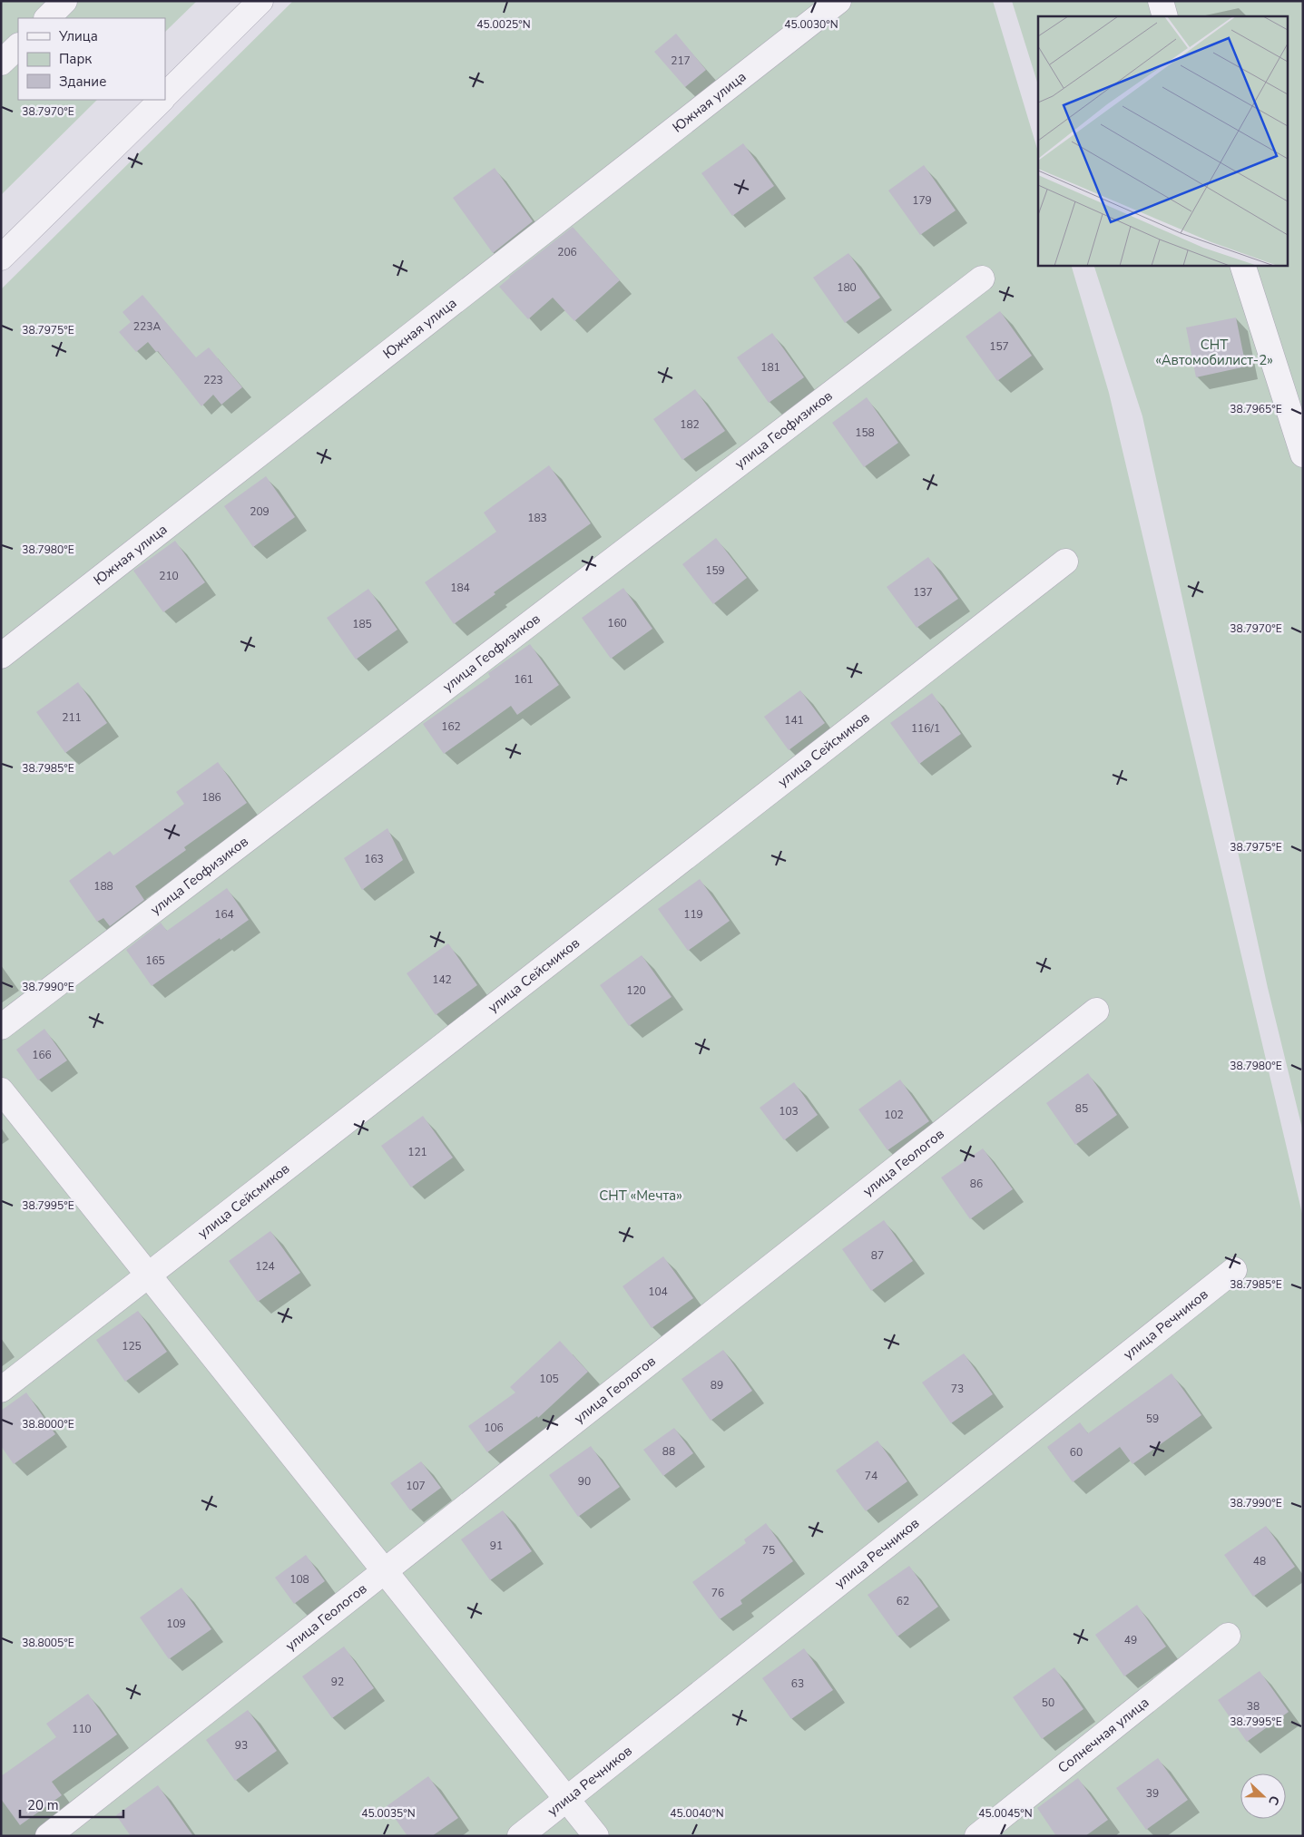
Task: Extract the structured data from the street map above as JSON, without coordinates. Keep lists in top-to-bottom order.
{
  "streets": {
    "street": [
      "Южная улица",
      "улица Геофизиков",
      "улица Сейсмиков",
      "улица Геологов",
      "улица Речников",
      "Солнечная улица"
    ]
  },
  "parks": ["СНТ «Автомобилист-2»", "СНТ «Мечта»"],
  "house_numbers": [
    "217",
    "179",
    "206",
    "180",
    "223А",
    "157",
    "181",
    "223",
    "182",
    "158",
    "209",
    "183",
    "159",
    "210",
    "184",
    "137",
    "160",
    "185",
    "161",
    "211",
    "141",
    "162",
    "116/1",
    "186",
    "163",
    "188",
    "164",
    "119",
    "165",
    "142",
    "120",
    "166",
    "85",
    "103",
    "102",
    "121",
    "86",
    "87",
    "124",
    "104",
    "125",
    "105",
    "89",
    "73",
    "59",
    "106",
    "88",
    "60",
    "74",
    "90",
    "107",
    "91",
    "75",
    "48",
    "108",
    "76",
    "62",
    "109",
    "49",
    "92",
    "63",
    "50",
    "38",
    "110",
    "93",
    "39"
  ],
  "legend": ["Улица", "Парк", "Здание"],
  "scale_bar": "20 m",
  "north": "right",
  "coordinates": [
    "45.0030°N",
    "45.0025°N",
    "38.7970°E",
    "38.7975°E",
    "38.7965°E",
    "38.7980°E",
    "38.7985°E",
    "38.7990°E",
    "38.7995°E",
    "38.8000°E",
    "38.8005°E",
    "45.0035°N",
    "45.0040°N",
    "45.0045°N"
  ]
}
